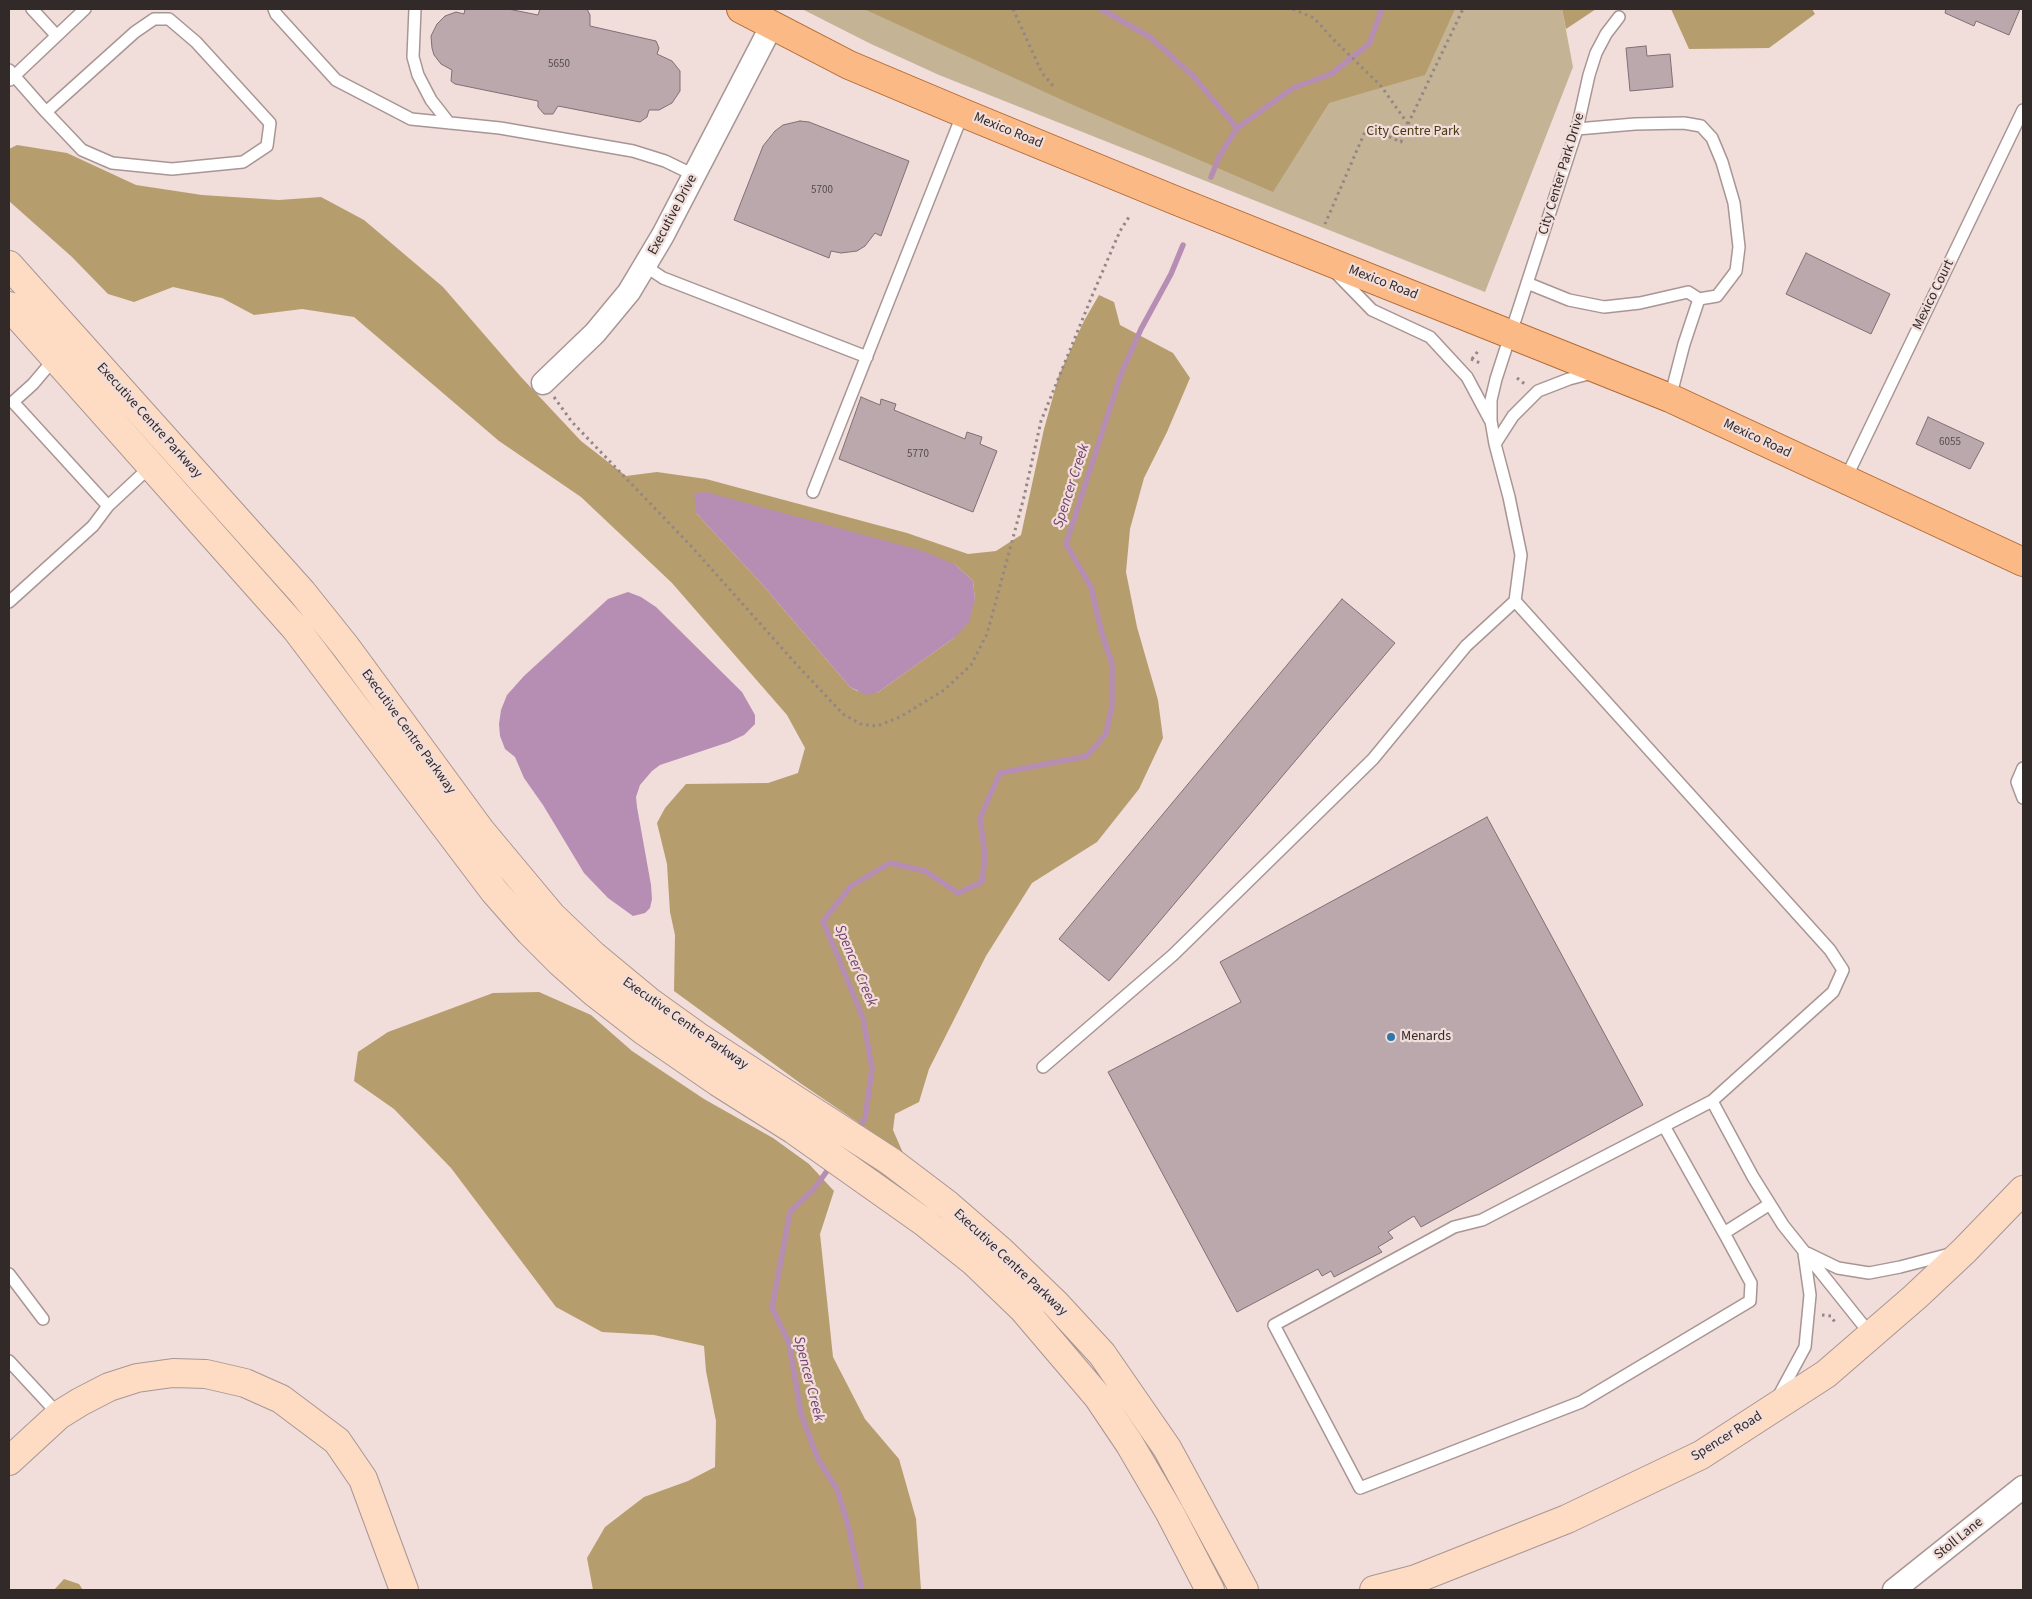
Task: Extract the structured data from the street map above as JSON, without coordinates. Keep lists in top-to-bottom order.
{
  "streets": {
    "main road": ["Mexico Road"],
    "street": [
      "Executive Drive",
      "Executive Centre Parkway",
      "Spencer Road",
      "Stoll Lane"
    ],
    "lane": ["City Center Park Drive", "Mexico Court"]
  },
  "crossings": [
    ["Mexico Road", "City Center Park Drive"],
    ["Mexico Road", "Executive Drive"],
    ["Mexico Road", "Mexico Court"]
  ],
  "water": ["Spencer Creek"],
  "parks": ["City Centre Park"],
  "places": ["Menards"],
  "house_numbers": [
    "5650",
    "5700",
    "6055",
    "5770"
  ]
}
